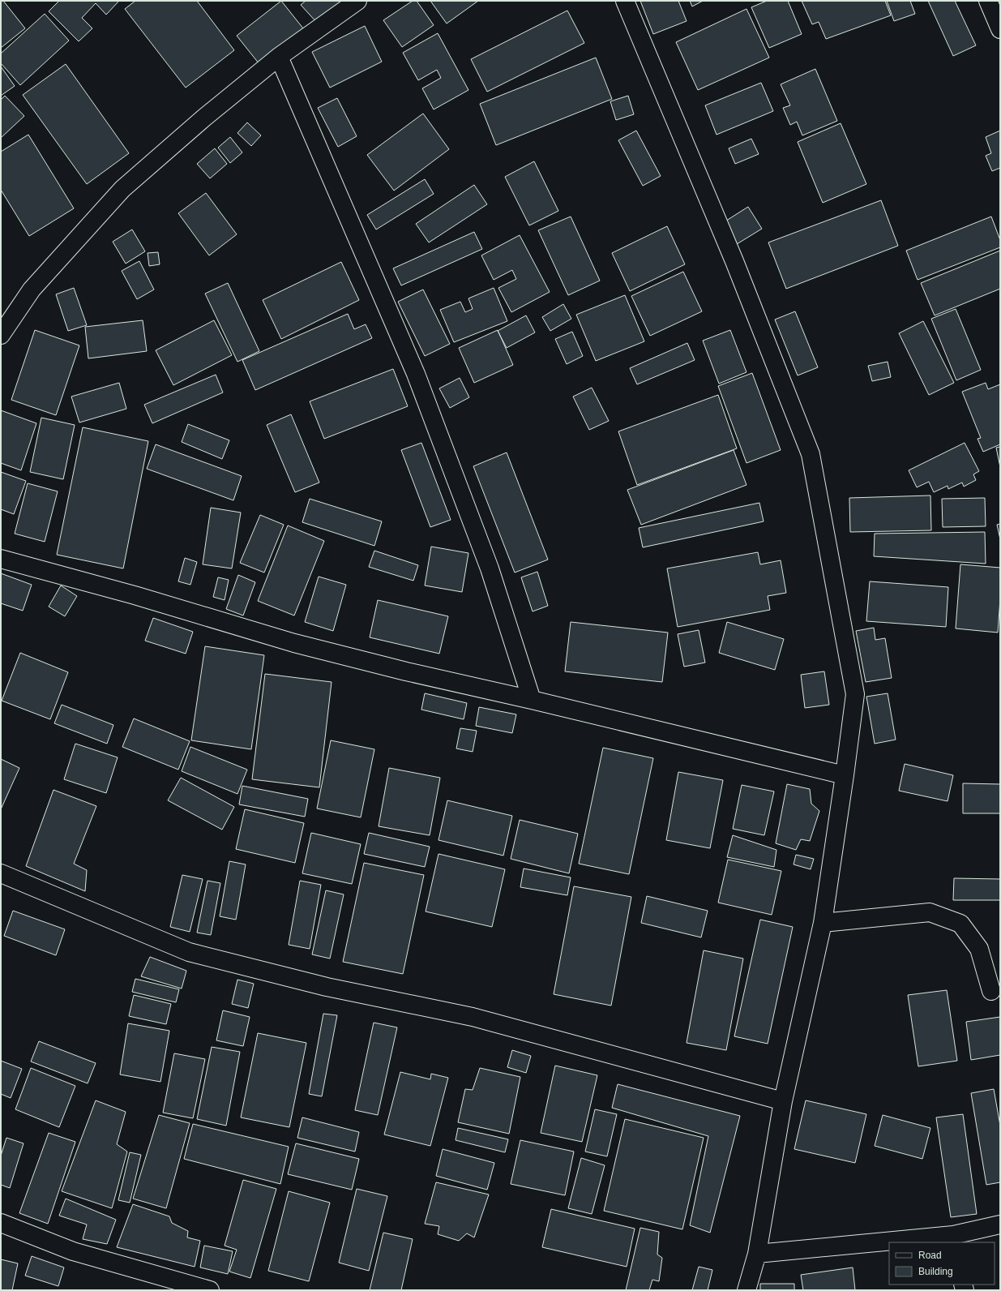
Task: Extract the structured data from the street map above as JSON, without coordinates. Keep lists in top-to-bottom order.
{
  "legend": ["Road", "Building"]
}
